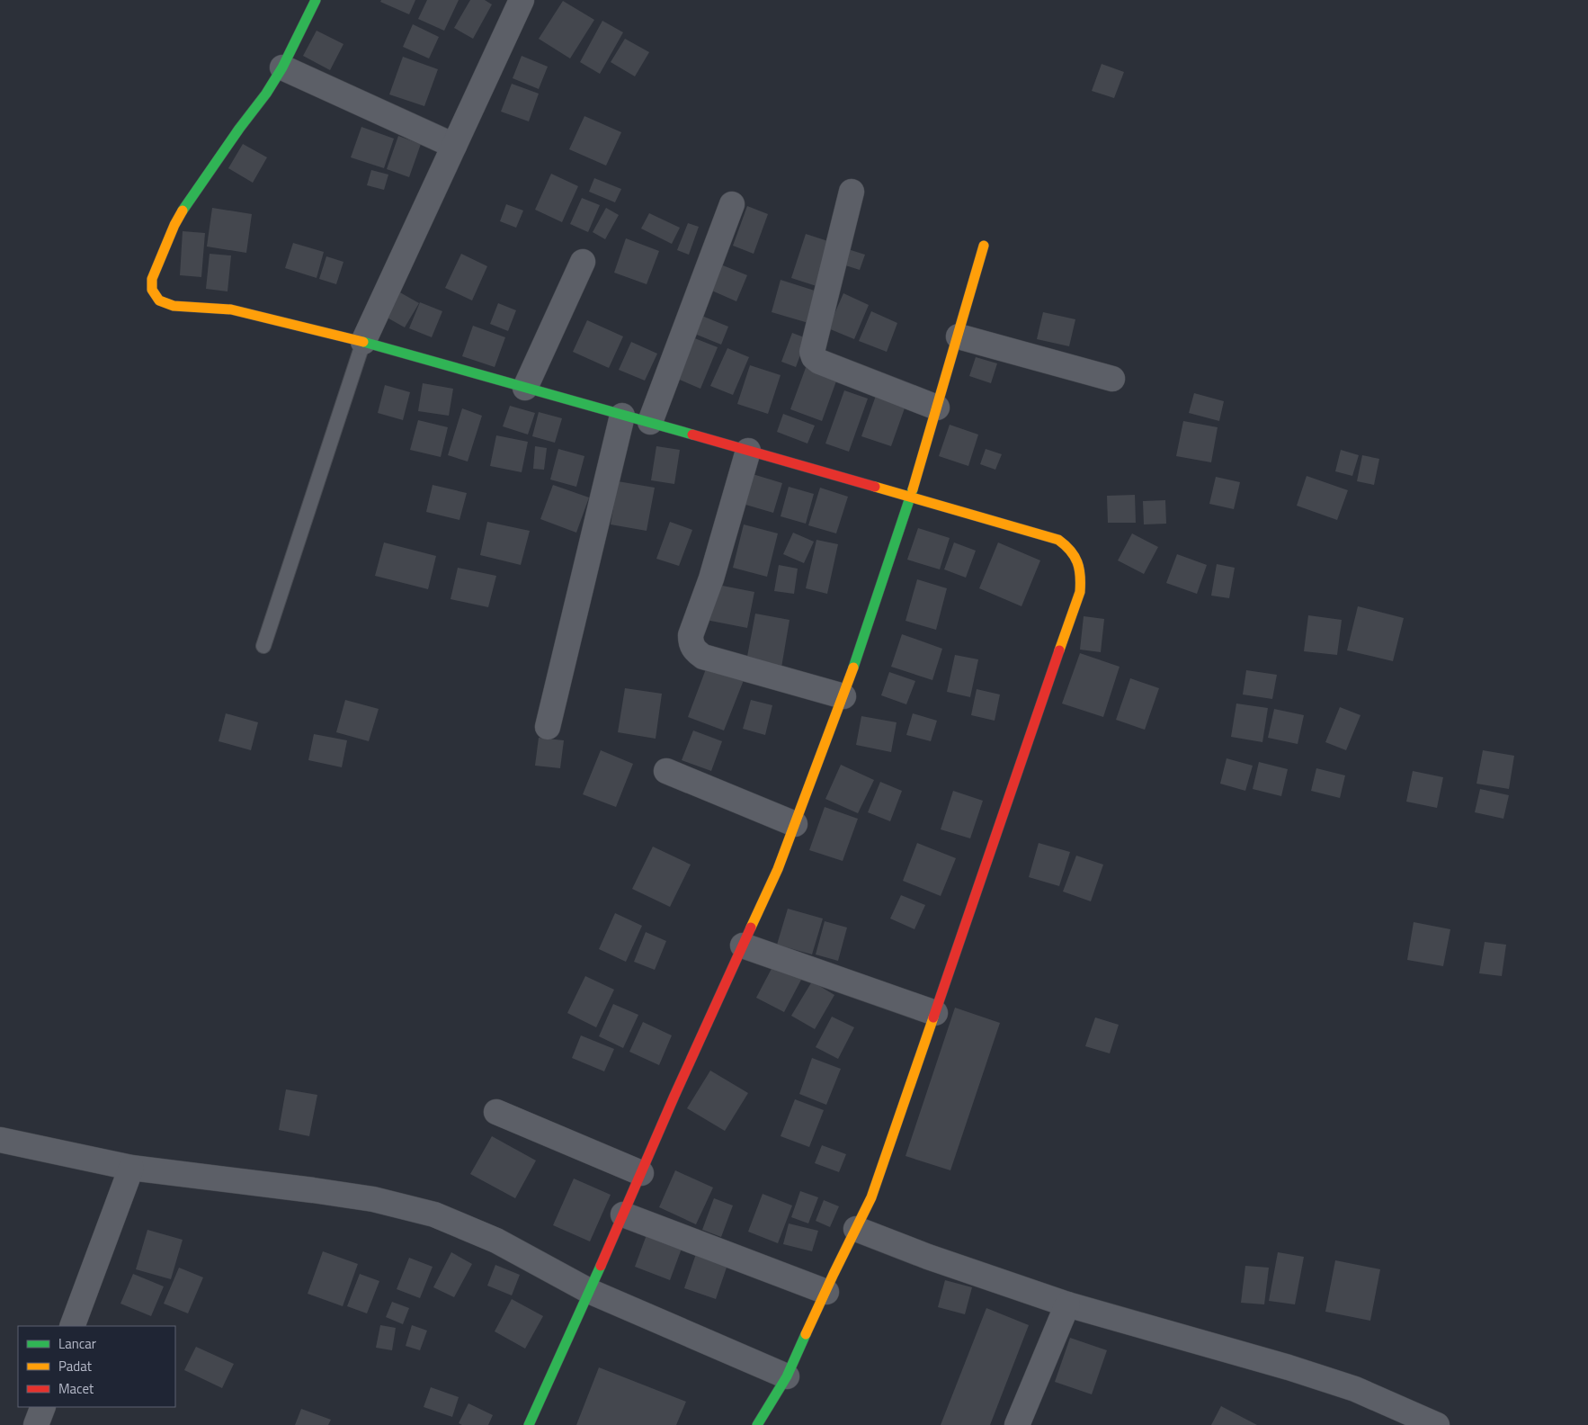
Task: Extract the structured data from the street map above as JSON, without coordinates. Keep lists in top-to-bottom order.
{
  "legend": ["Lancar", "Padat", "Macet"]
}
